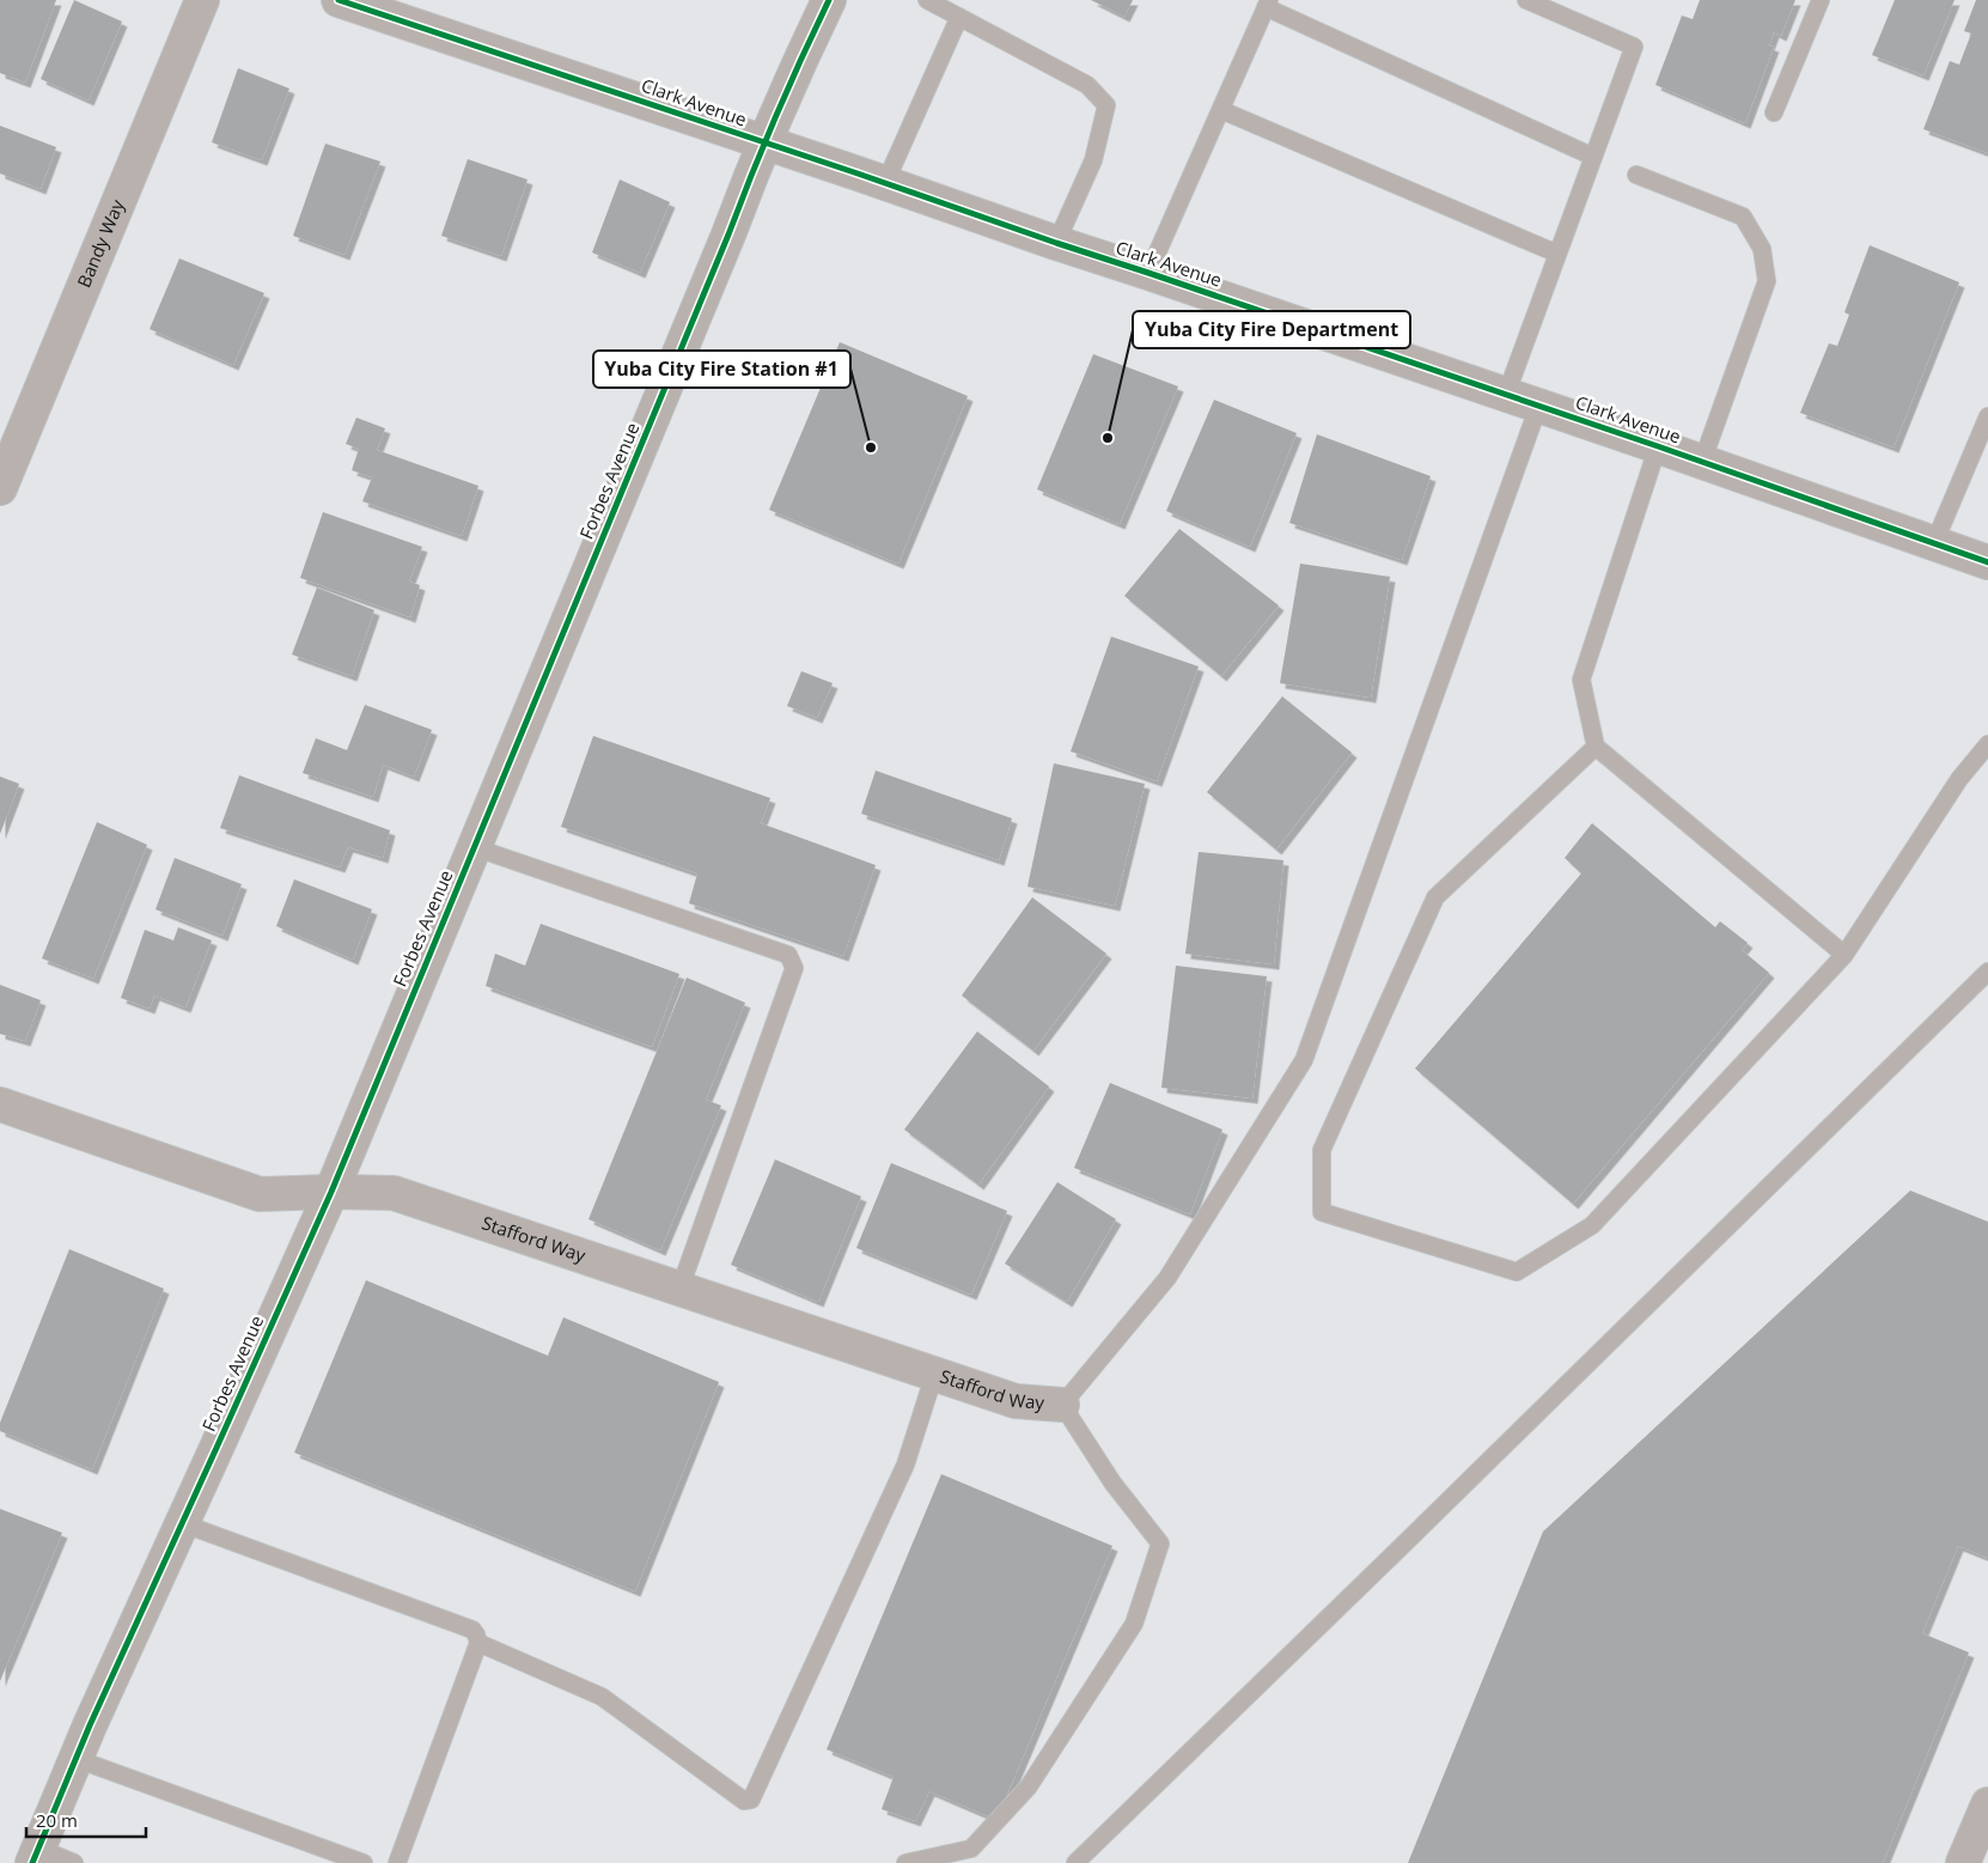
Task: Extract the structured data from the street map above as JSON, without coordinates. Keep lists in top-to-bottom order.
{
  "streets": {
    "street": [
      "Clark Avenue",
      "Bandy Way",
      "Forbes Avenue",
      "Stafford Way"
    ]
  },
  "crossings": [
    ["Clark Avenue", "Forbes Avenue"],
    ["Forbes Avenue", "Stafford Way"]
  ],
  "places": ["Yuba City Fire Department", "Yuba City Fire Station #1"],
  "scale_bar": "20 m"
}
